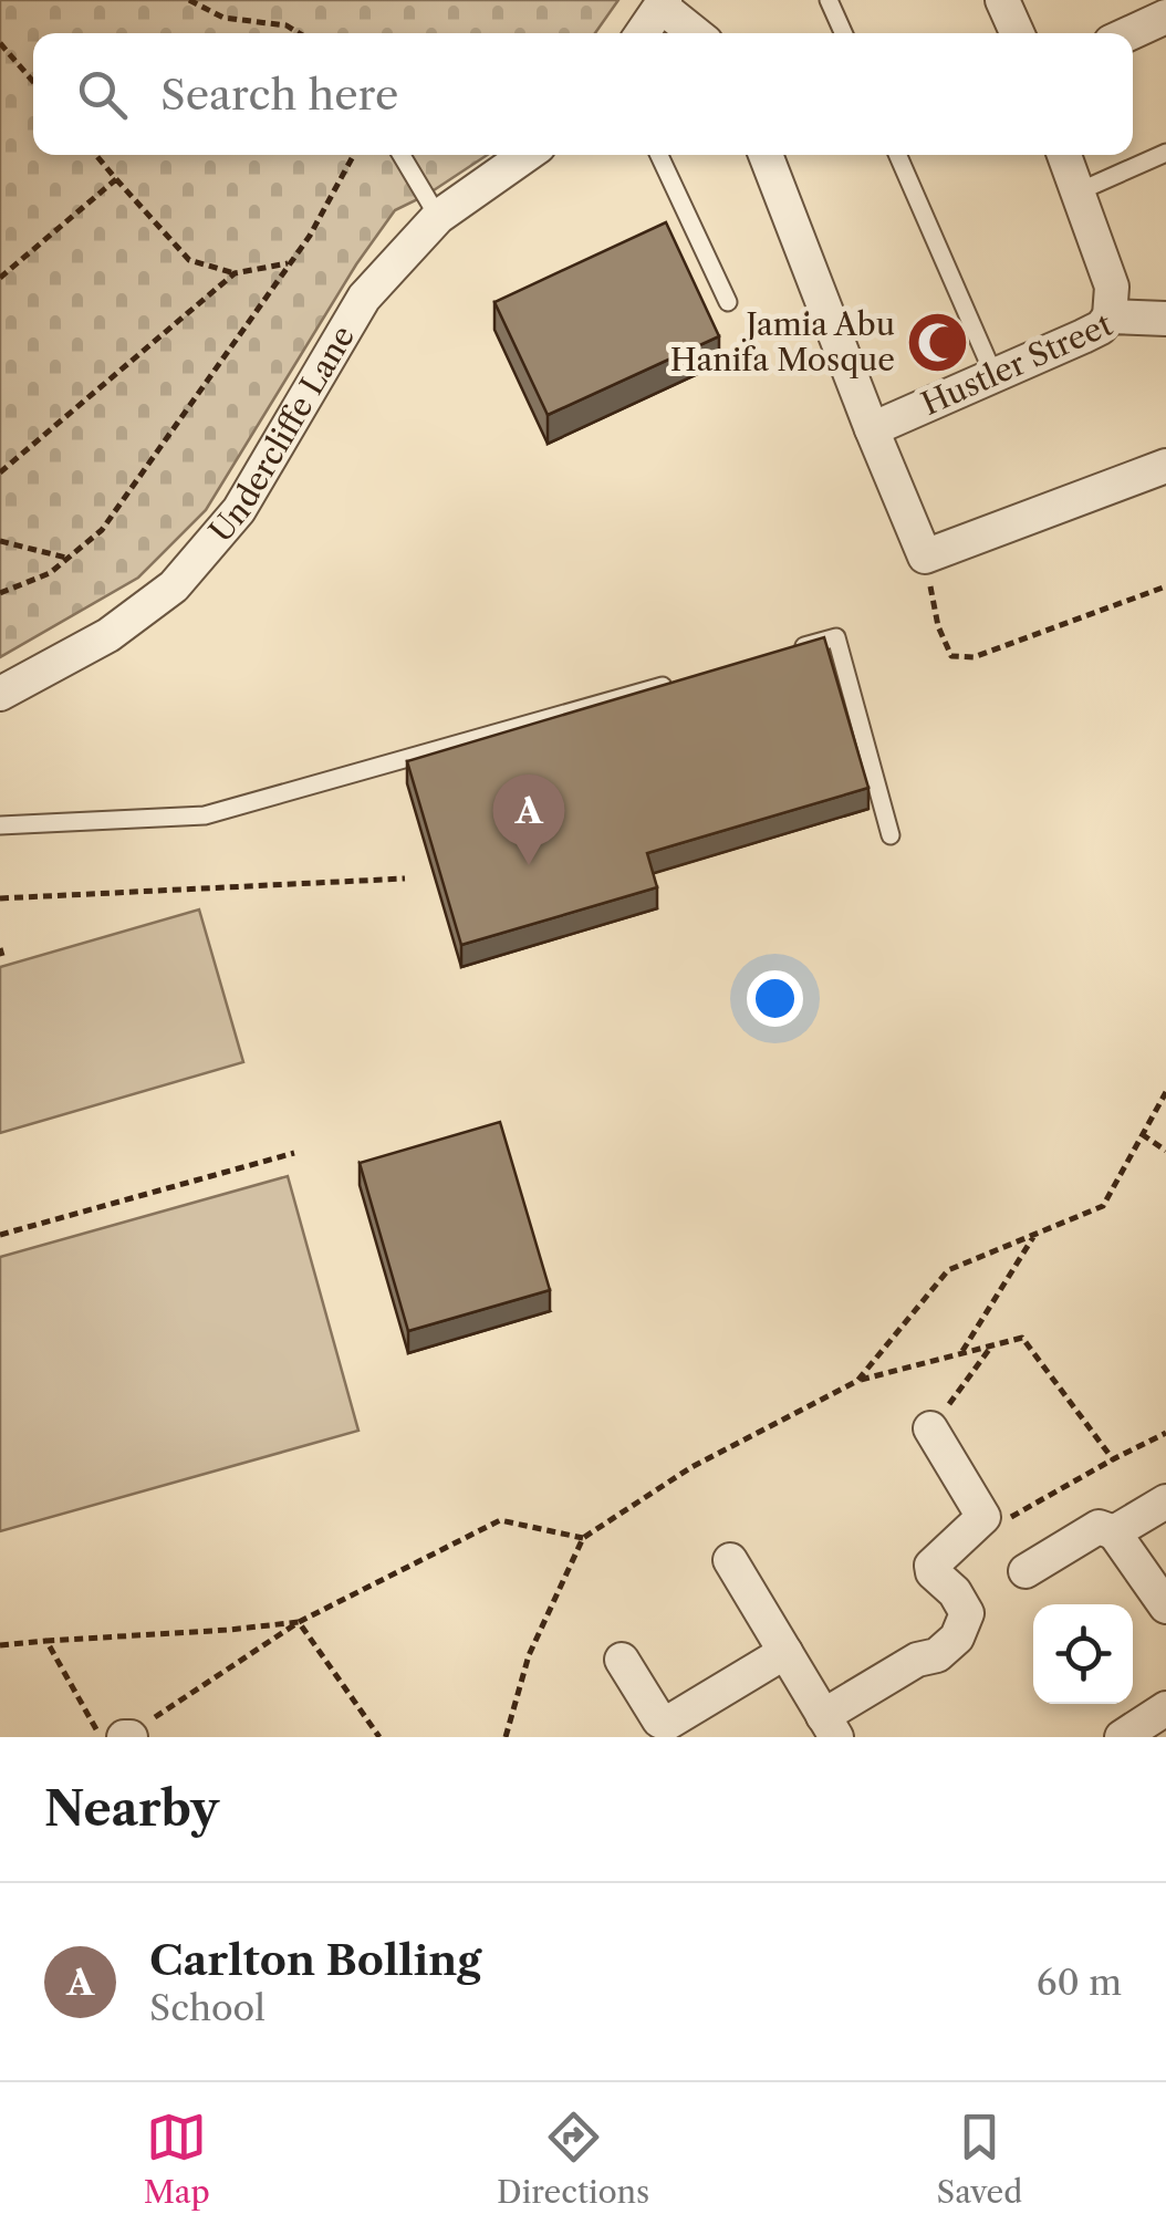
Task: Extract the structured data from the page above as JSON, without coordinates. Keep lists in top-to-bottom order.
{
  "streets": {
    "street": ["Hustler Street", "Undercliffe Lane"]
  },
  "places": {
    "mosque": ["Jamia Abu Hanifa Mosque"]
  },
  "page": {
    "search": "Search here",
    "pins": "A",
    "heading": "Nearby",
    "list": [
      {
        "mark": "A",
        "name": "Carlton Bolling",
        "note": "School",
        "value": "60 m"
      }
    ],
    "nav": ["Map", "Directions", "Saved"]
  }
}
